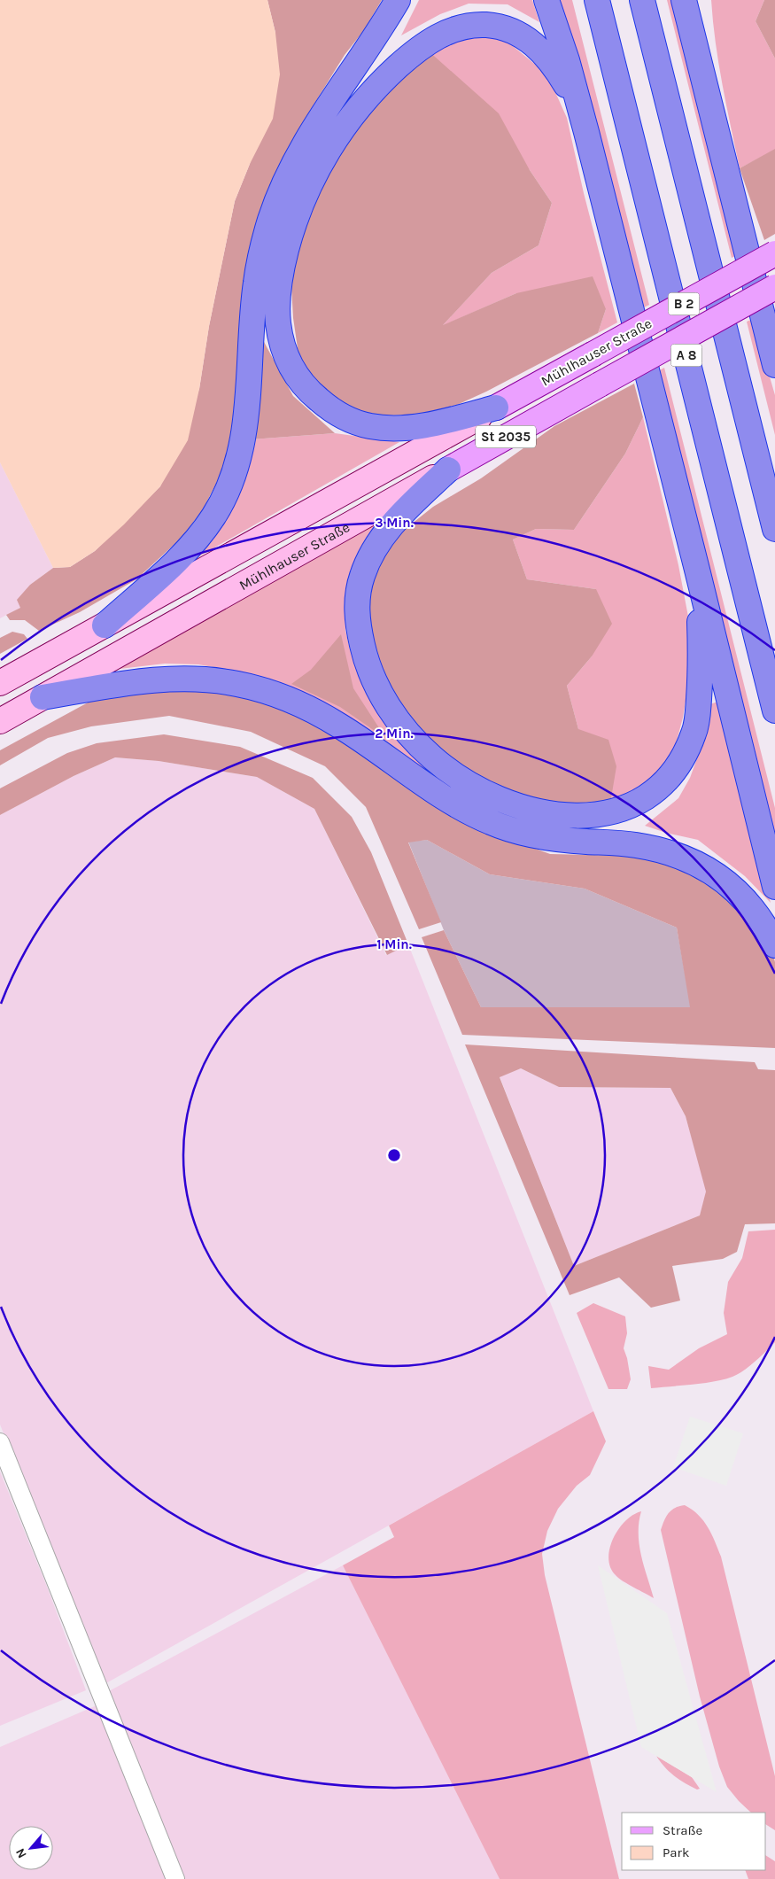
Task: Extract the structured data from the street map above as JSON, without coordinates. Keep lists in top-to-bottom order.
{
  "streets": {
    "highway": ["A 8"],
    "main road": ["B 2", "Mühlhauser Straße", "St 2035"]
  },
  "legend": ["Straße", "Park"],
  "north": "bottom left",
  "rings": ["3 Min.", "2 Min.", "1 Min."]
}
